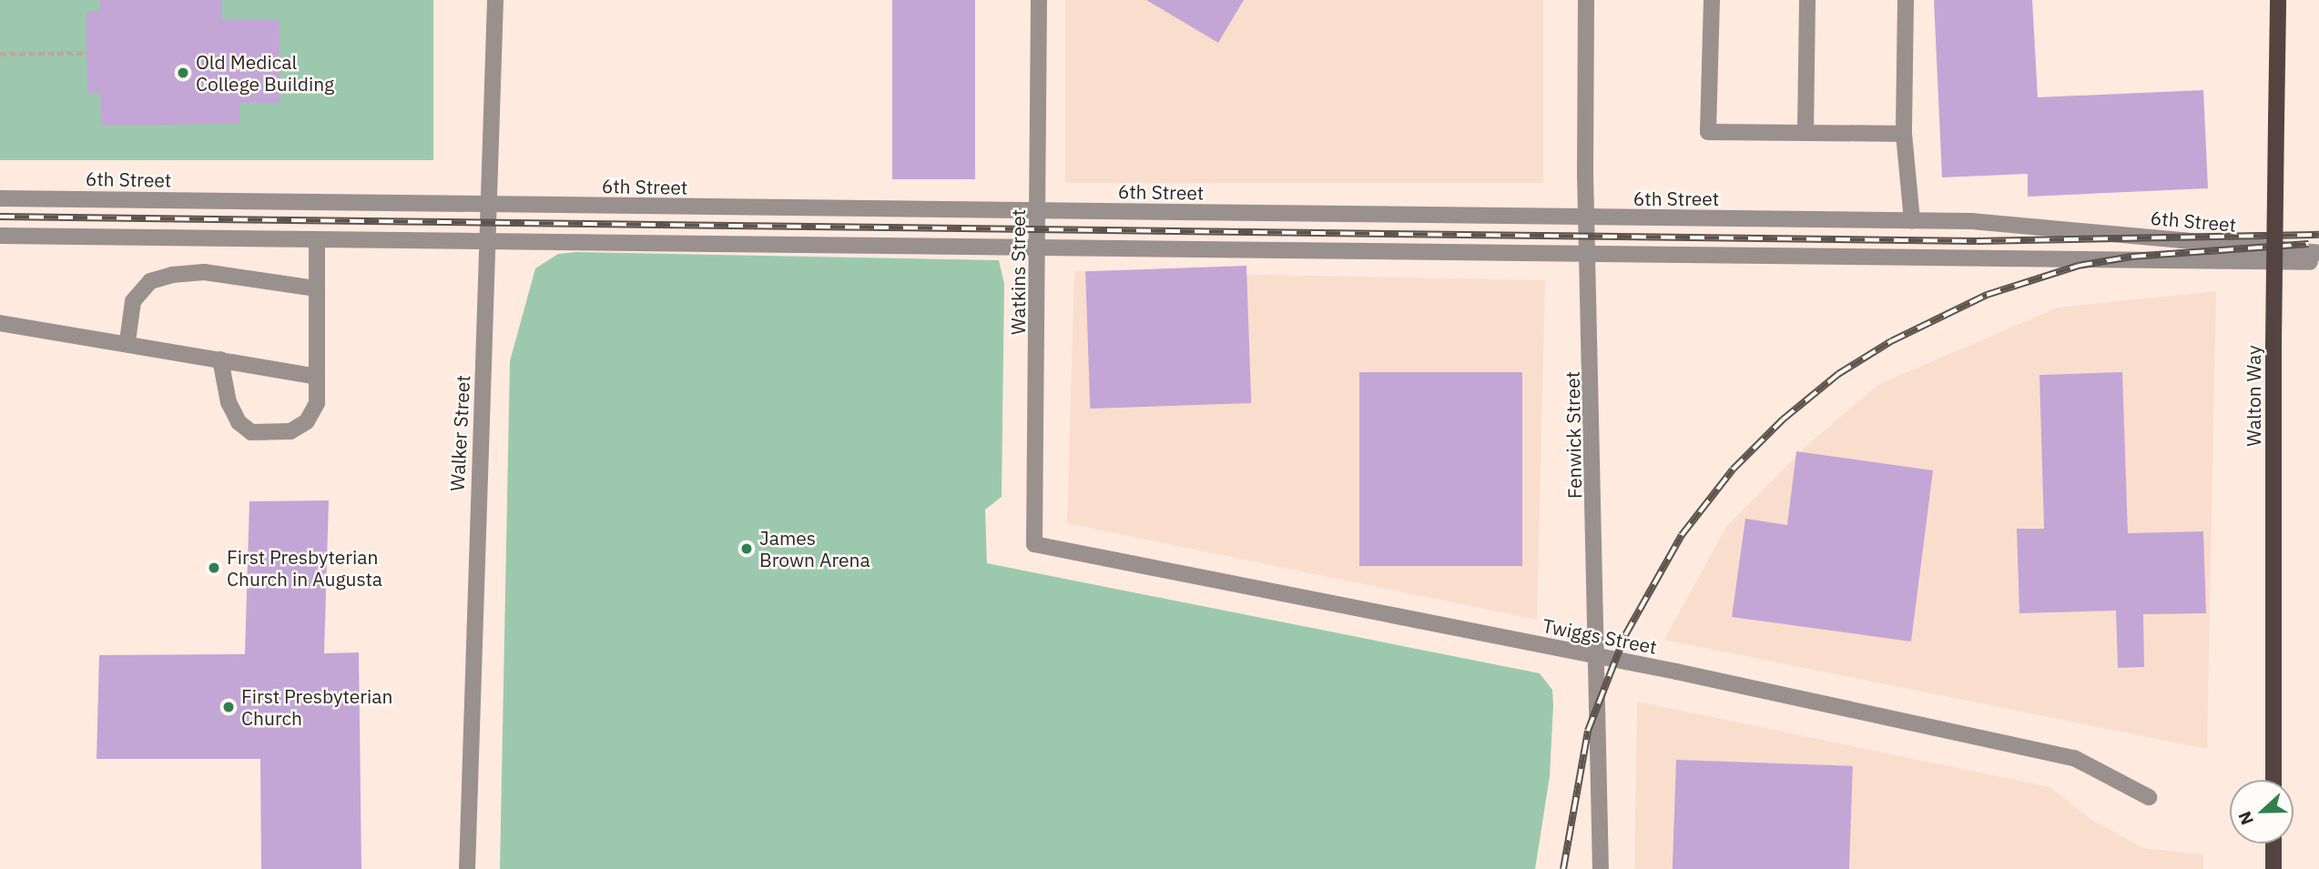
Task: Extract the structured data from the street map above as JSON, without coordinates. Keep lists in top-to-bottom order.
{
  "streets": {
    "main road": ["Walton Way"],
    "street": [
      "6th Street",
      "Watkins Street",
      "Walker Street",
      "Fenwick Street",
      "Twiggs Street"
    ]
  },
  "crossings": [
    ["6th Street", "Watkins Street"],
    ["6th Street", "Walker Street"],
    ["6th Street", "Fenwick Street"],
    ["Watkins Street", "Twiggs Street"],
    ["Fenwick Street", "Twiggs Street"]
  ],
  "places": [
    "Old Medical College Building",
    "James Brown Arena",
    "First Presbyterian Church in Augusta",
    "First Presbyterian Church"
  ],
  "north": "left"
}
